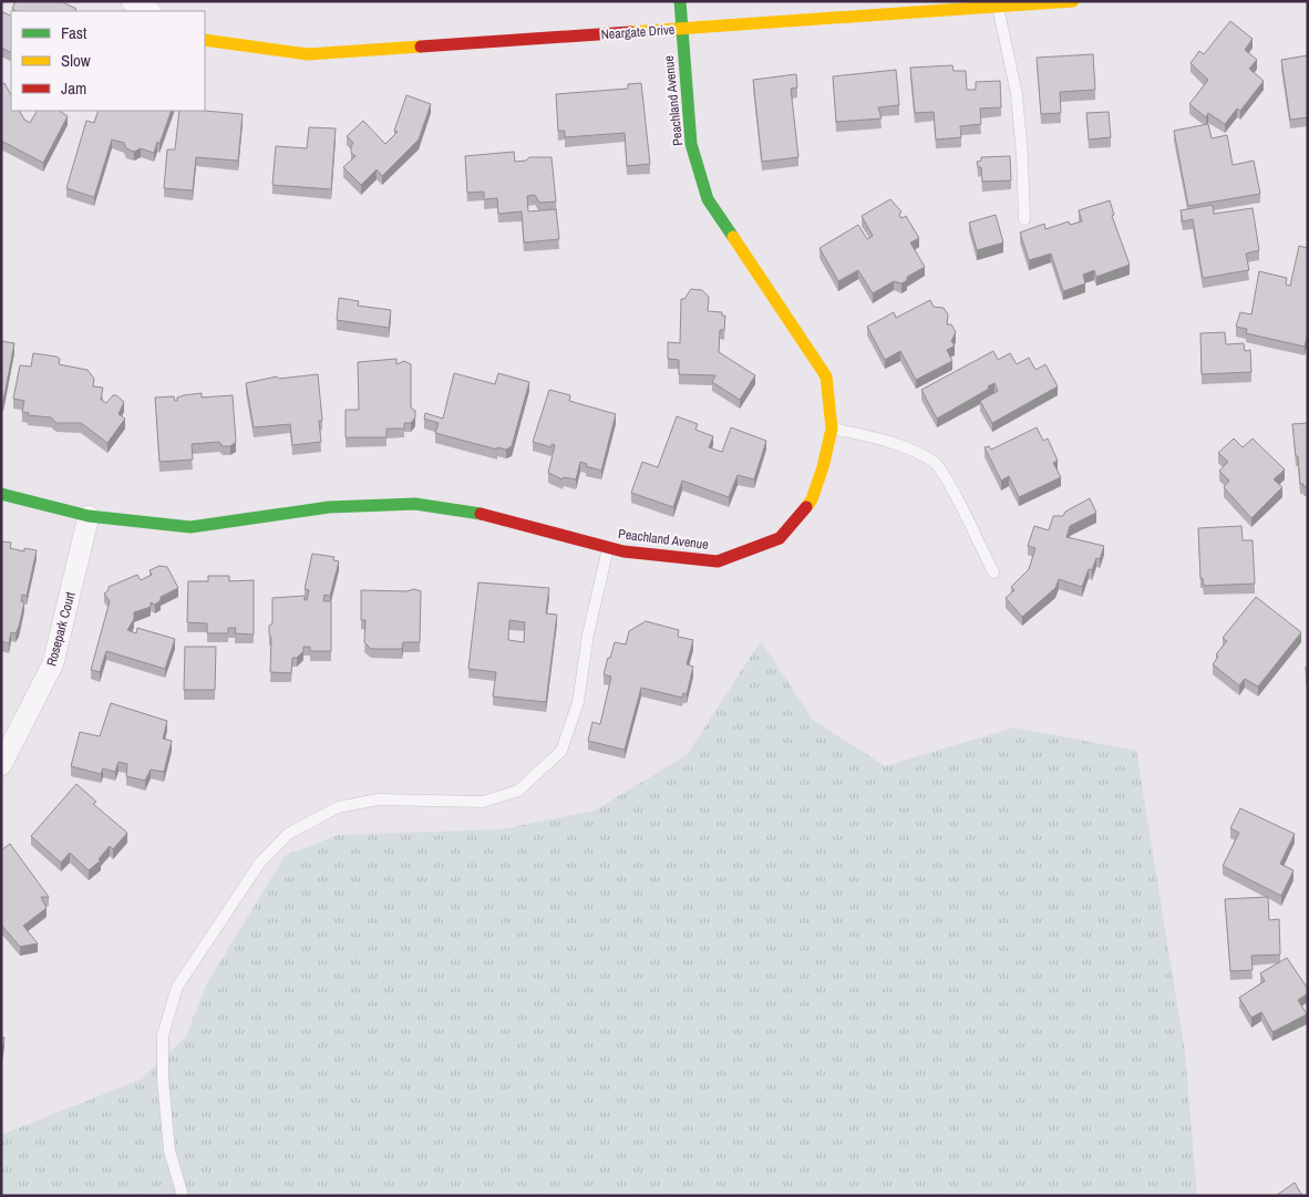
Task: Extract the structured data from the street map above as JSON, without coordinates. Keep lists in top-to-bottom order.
{
  "streets": {
    "street": ["Neargate Drive", "Peachland Avenue", "Rosepark Court"]
  },
  "crossings": [
    ["Neargate Drive", "Peachland Avenue"],
    ["Peachland Avenue", "Rosepark Court"]
  ],
  "legend": ["Fast", "Slow", "Jam"]
}
